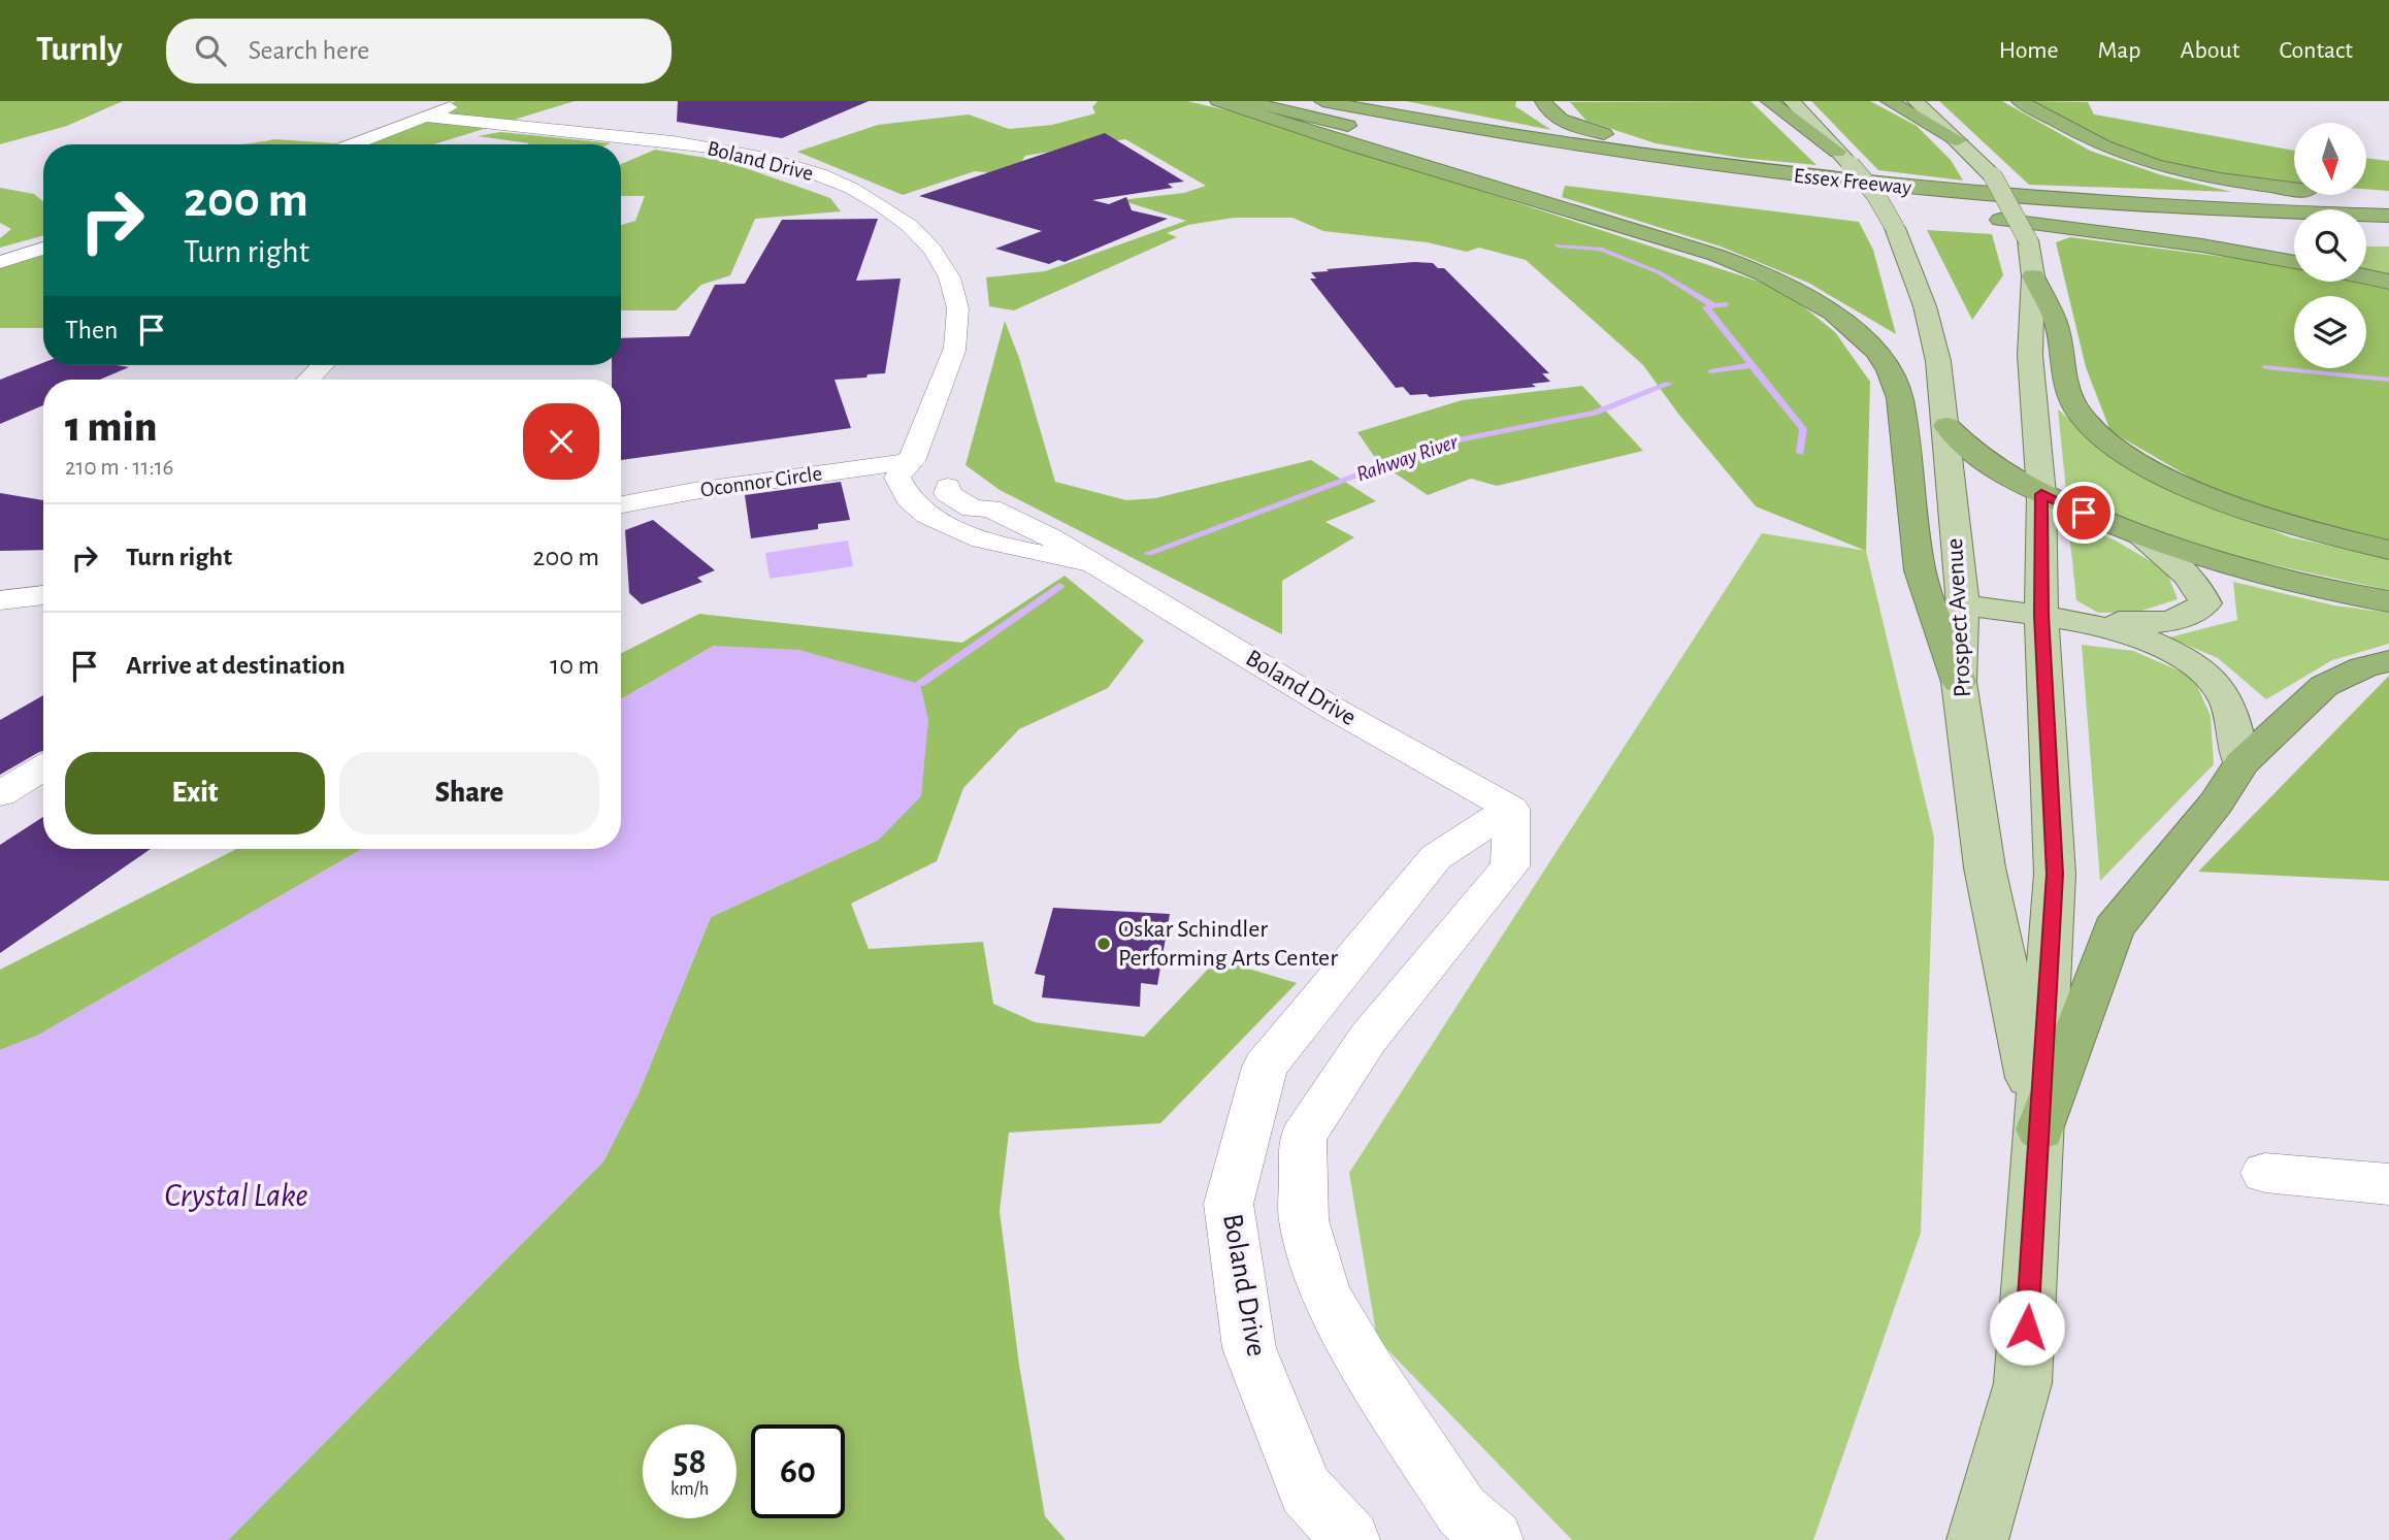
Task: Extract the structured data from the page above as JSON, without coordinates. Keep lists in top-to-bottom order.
{
  "streets": {
    "highway": ["Essex Freeway"],
    "main road": ["Prospect Avenue"],
    "street": ["Boland Drive", "Oconnor Circle"]
  },
  "crossings": [
    ["Boland Drive", "Oconnor Circle"],
    ["Essex Freeway", "Prospect Avenue"]
  ],
  "water": ["Rahway River", "Crystal Lake"],
  "places": ["Oskar Schindler Performing Arts Center"],
  "north": "bottom",
  "page": {
    "header": "Turnly",
    "search": "Search here",
    "nav": [
      "Home",
      "Map",
      "About",
      "Contact"
    ],
    "turn": ["200 m", "Turn right"],
    "then": "Then",
    "heading": ["1 min", "210 m · 11:16"],
    "list": [
      {
        "name": "Turn right",
        "value": "200 m"
      },
      {
        "name": "Arrive at destination",
        "value": "10 m"
      }
    ],
    "buttons": ["Exit", "Share"],
    "speed": "58 km/h",
    "limit": "60"
  }
}
